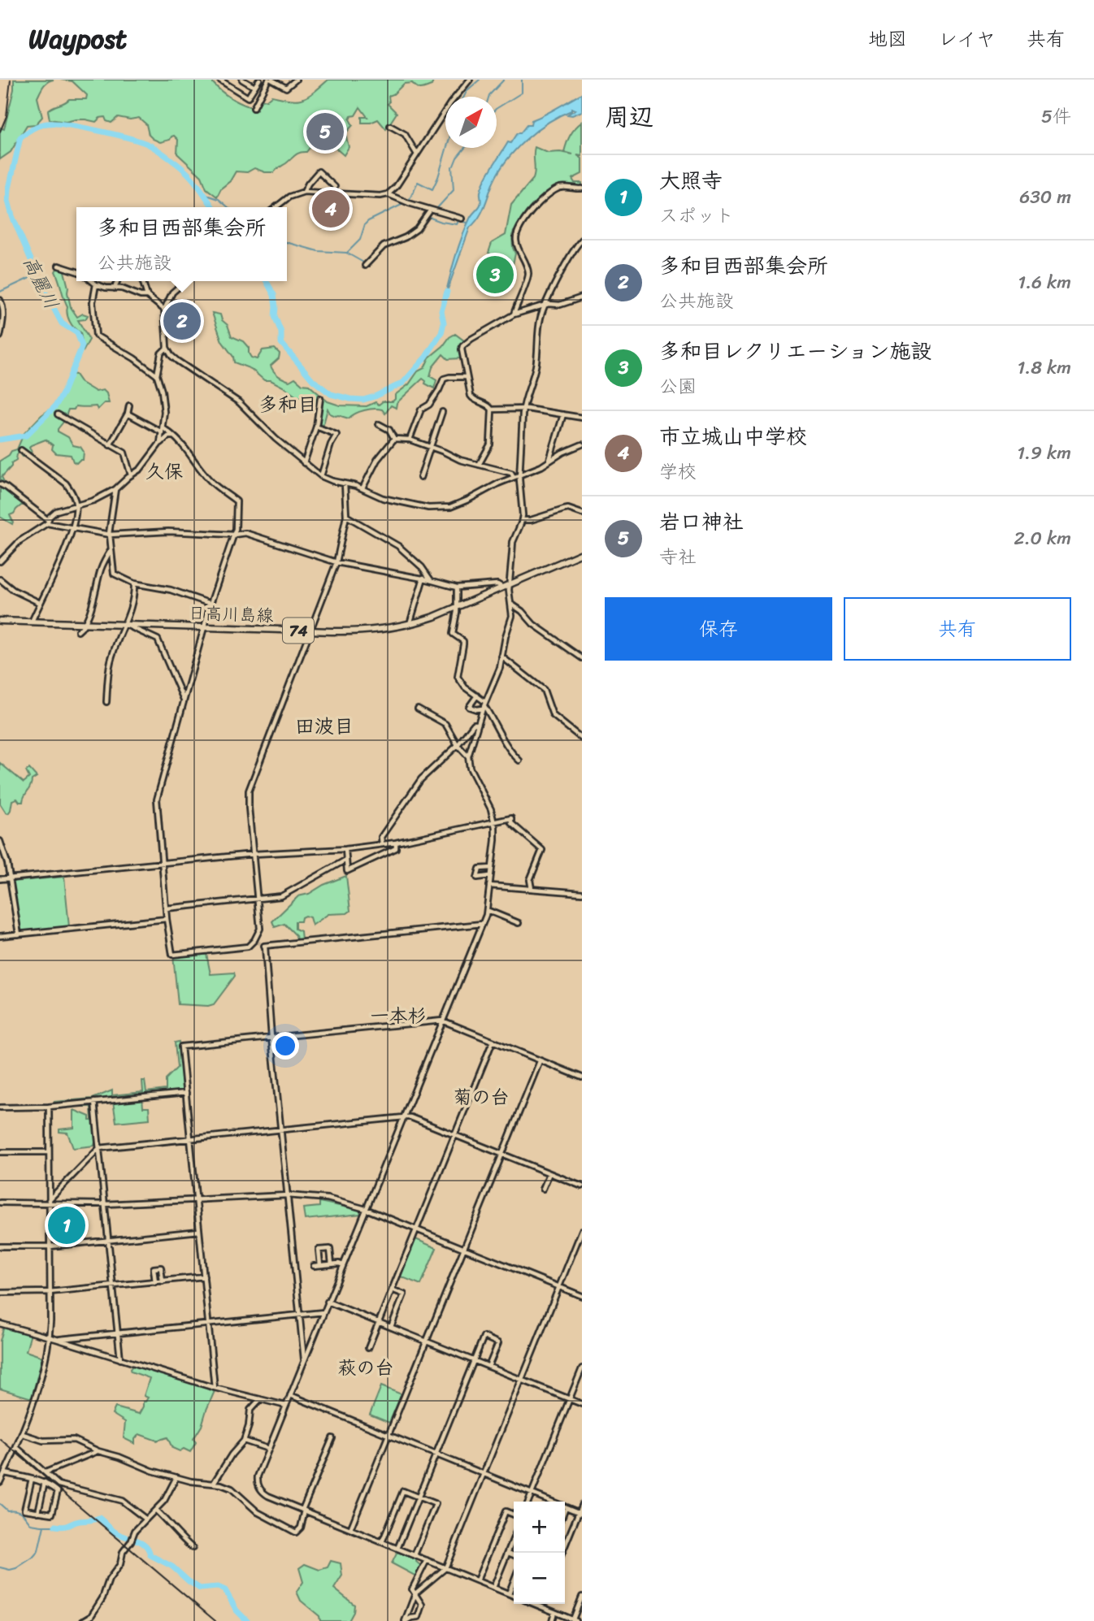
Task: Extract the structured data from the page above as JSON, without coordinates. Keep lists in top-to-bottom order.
{
  "streets": {
    "main road": ["日高川島線", "74"]
  },
  "districts": [
    "多和目",
    "久保",
    "田波目",
    "一本杉",
    "菊の台",
    "萩の台"
  ],
  "water": ["高麗川"],
  "north": "top right",
  "page": {
    "header": "Waypost",
    "nav": ["地図", "レイヤ", "共有"],
    "heading": ["周辺", "5件"],
    "pins": [
      "5",
      "4",
      "3",
      "2",
      "1"
    ],
    "list": [
      {
        "mark": "1",
        "name": "大照寺",
        "note": "スポット",
        "value": "630 m"
      },
      {
        "mark": "2",
        "name": "多和目西部集会所",
        "note": "公共施設",
        "value": "1.6 km"
      },
      {
        "mark": "3",
        "name": "多和目レクリエーション施設",
        "note": "公園",
        "value": "1.8 km"
      },
      {
        "mark": "4",
        "name": "市立城山中学校",
        "note": "学校",
        "value": "1.9 km"
      },
      {
        "mark": "5",
        "name": "岩口神社",
        "note": "寺社",
        "value": "2.0 km"
      }
    ],
    "popup": ["多和目西部集会所", "公共施設"],
    "buttons": ["保存", "共有"],
    "map_buttons": ["+", "−"]
  }
}
